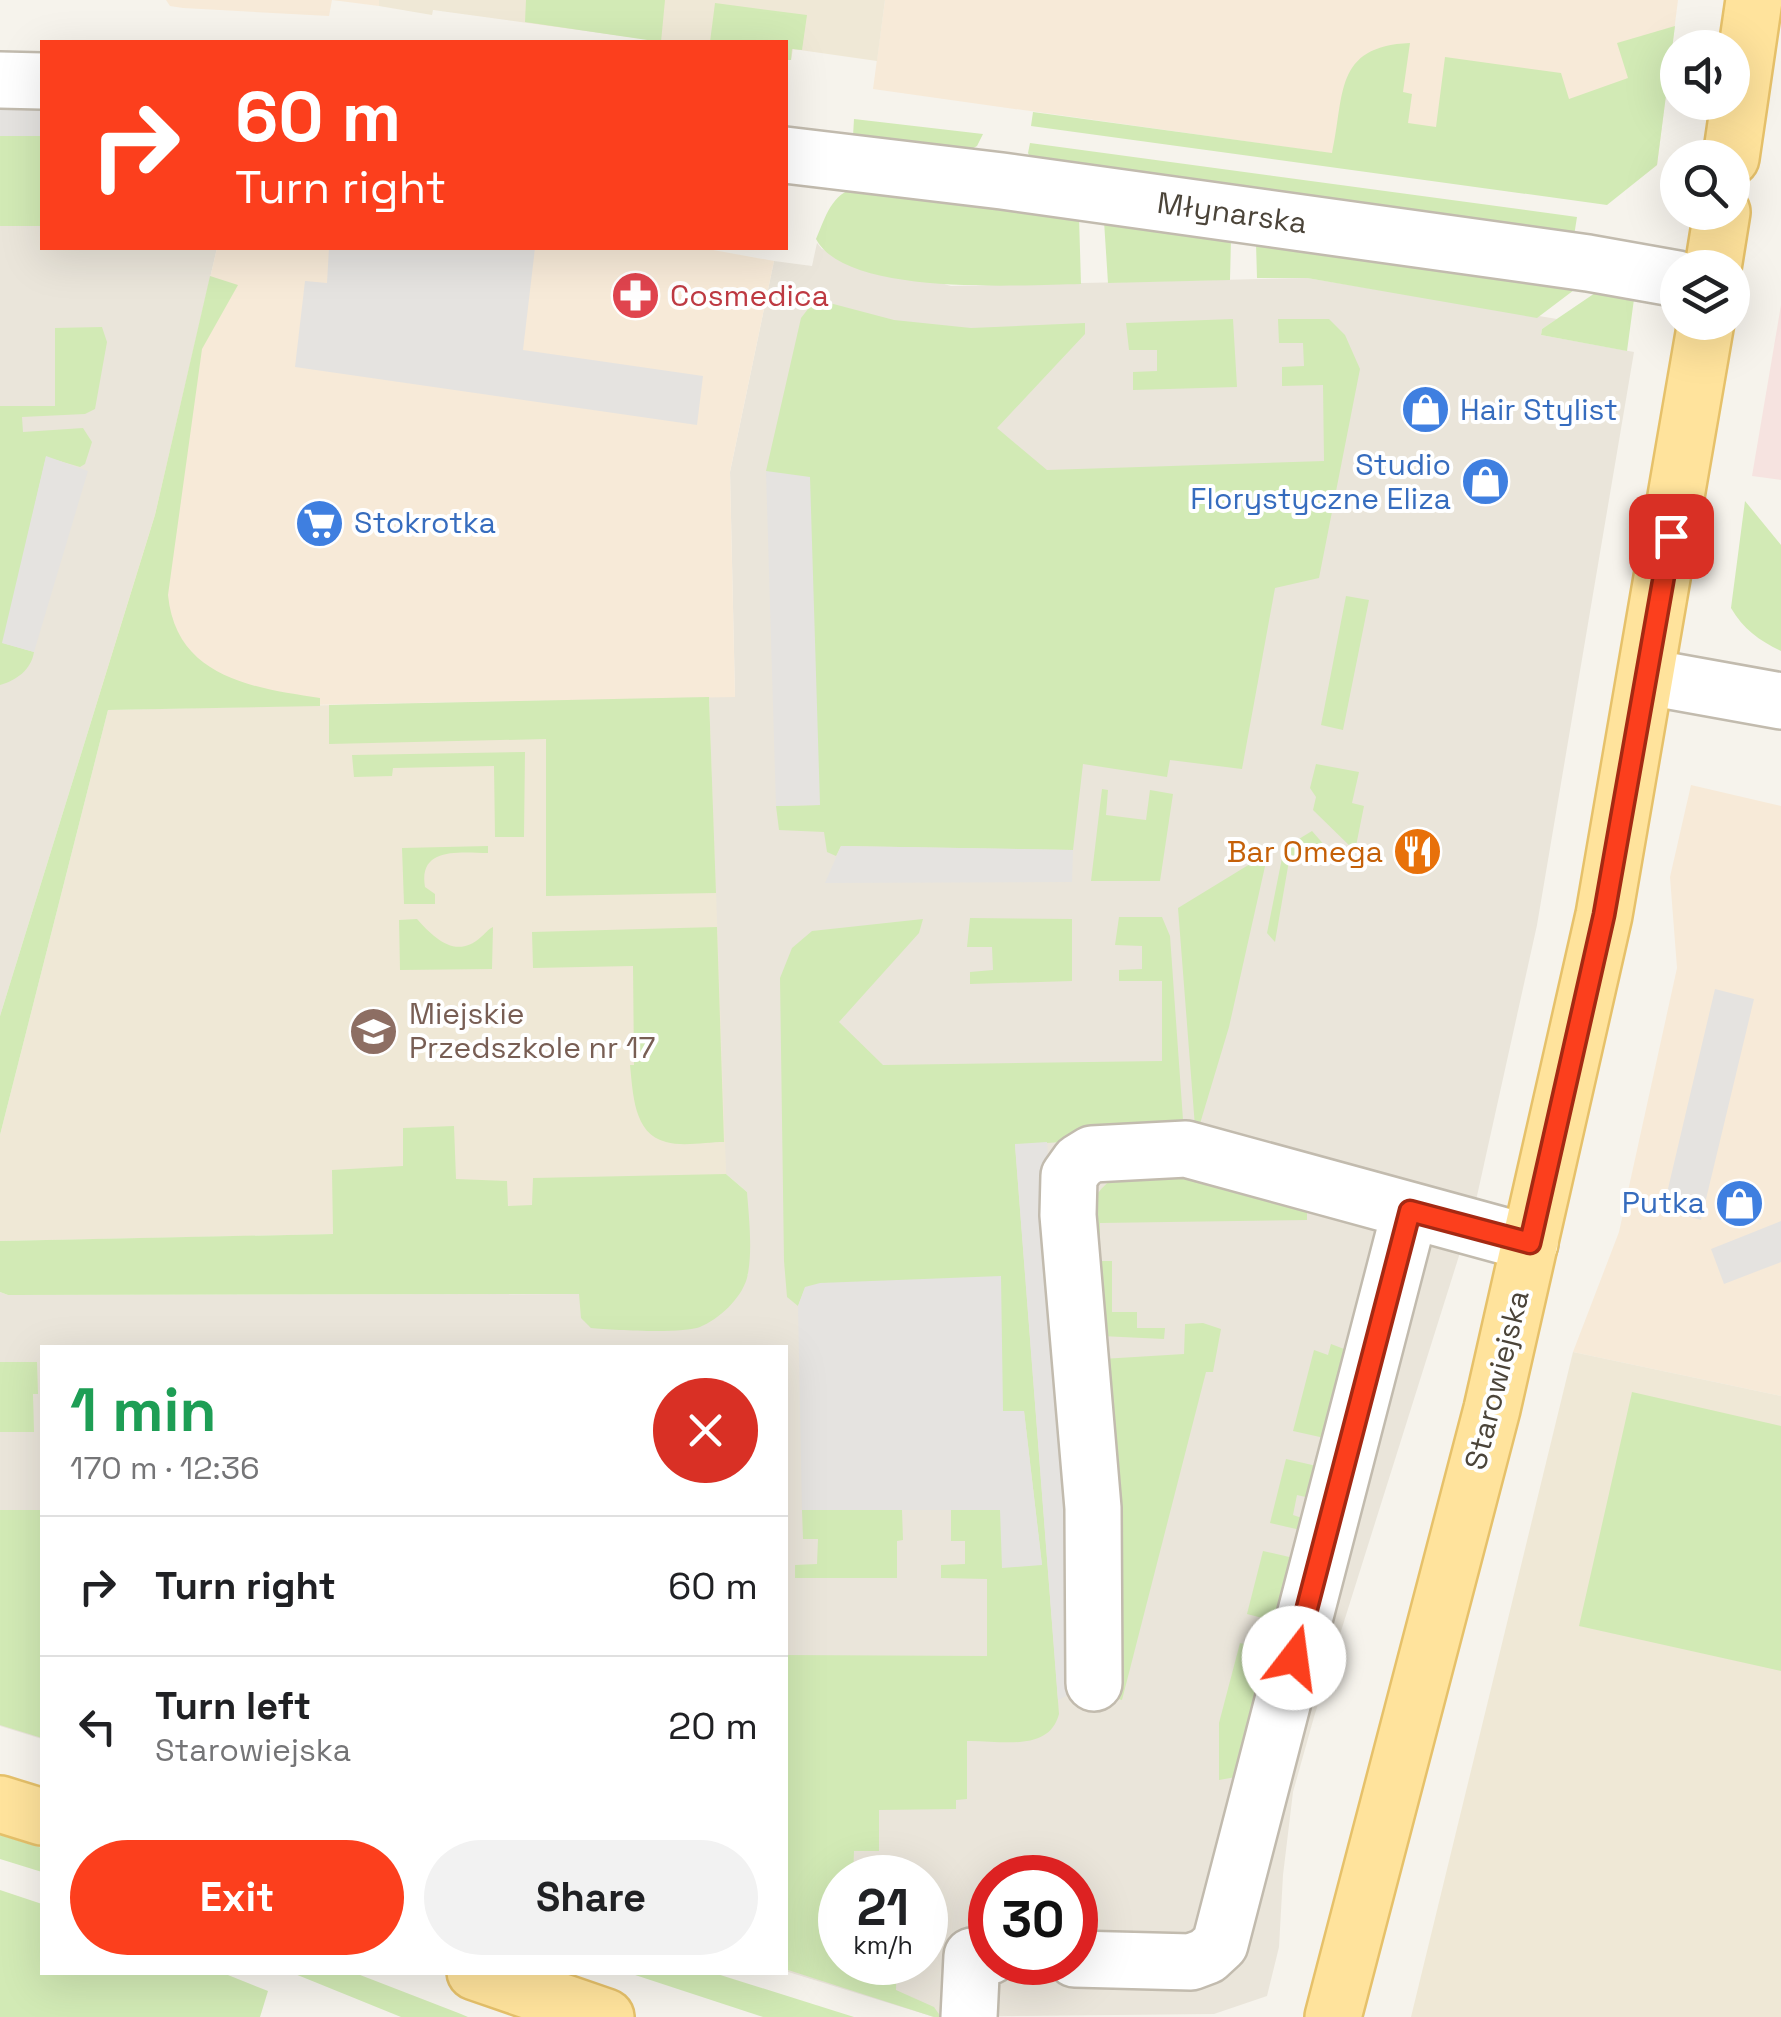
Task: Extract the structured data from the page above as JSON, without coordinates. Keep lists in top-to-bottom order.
{
  "streets": {
    "main road": ["Starowiejska"],
    "street": ["Młynarska"]
  },
  "places": {
    "pharmacy": ["Cosmedica"],
    "shop": ["Hair Stylist", "Studio Florystyczne Eliza", "Putka"],
    "supermarket": ["Stokrotka"],
    "restaurant": ["Bar Omega"],
    "school or university": ["Miejskie Przedszkole nr 17"]
  },
  "page": {
    "turn": ["60 m", "Turn right"],
    "heading": ["1 min", "170 m · 12:36"],
    "list": [
      {
        "name": "Turn right",
        "value": "60 m"
      },
      {
        "name": "Turn left",
        "note": "Starowiejska",
        "value": "20 m"
      }
    ],
    "buttons": ["Exit", "Share"],
    "speed": "21 km/h",
    "limit": "30"
  }
}
